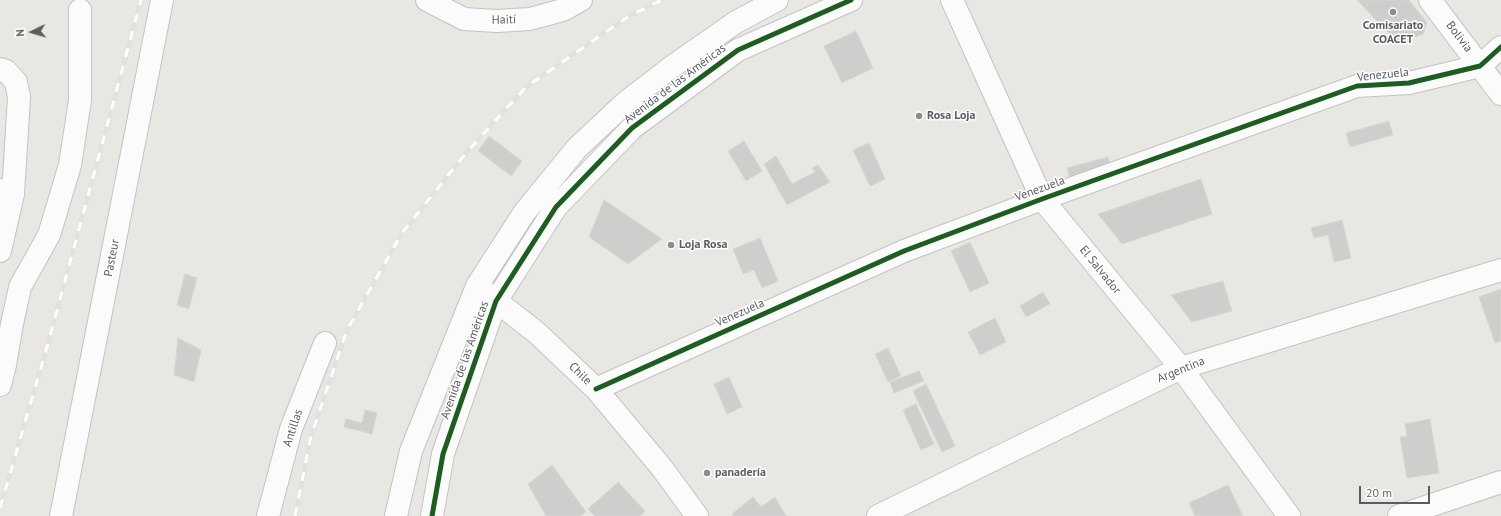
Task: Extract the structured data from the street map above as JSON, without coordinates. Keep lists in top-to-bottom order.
{
  "streets": {
    "street": [
      "Haití",
      "Bolivia",
      "Venezuela",
      "Avenida de las Américas",
      "Pasteur",
      "El Salvador",
      "Argentina",
      "Chile",
      "Antillas"
    ]
  },
  "crossings": [
    ["Bolivia", "Venezuela"],
    ["Venezuela", "El Salvador"],
    ["Venezuela", "Chile"],
    ["Avenida de las Américas", "Chile"],
    ["El Salvador", "Argentina"]
  ],
  "places": [
    "Comisariato COACET",
    "Rosa Loja",
    "Loja Rosa",
    "panadería"
  ],
  "scale_bar": "20 m",
  "north": "left"
}
